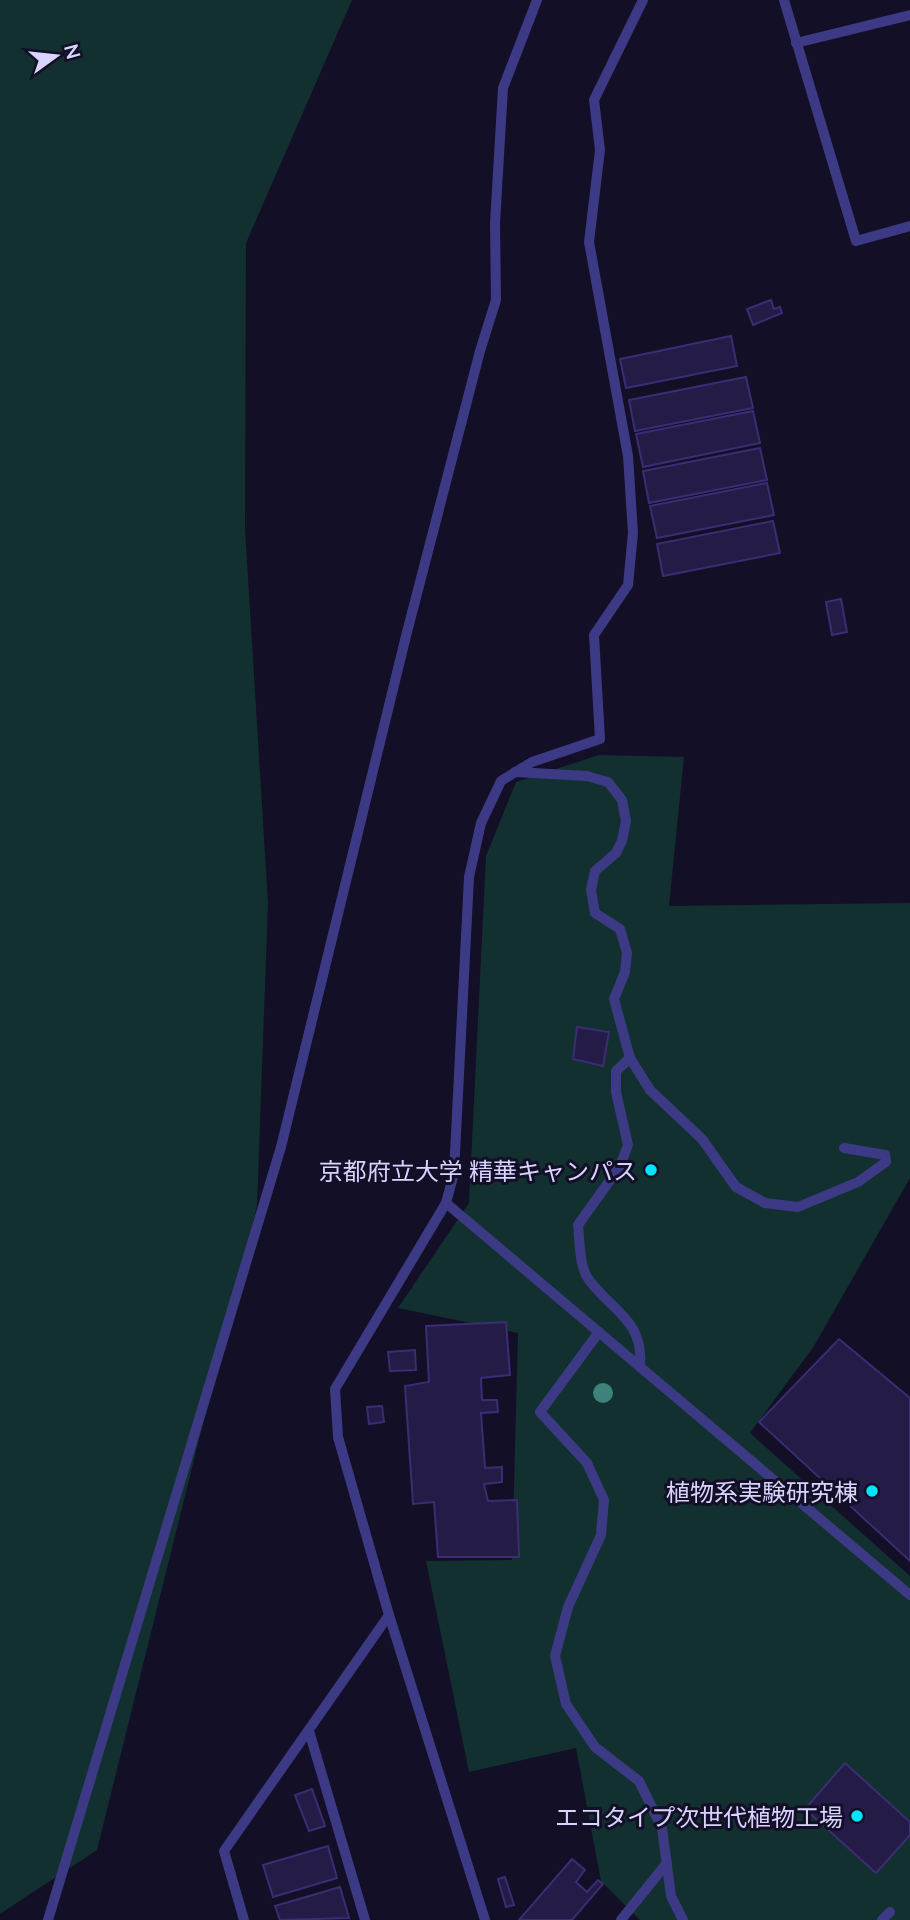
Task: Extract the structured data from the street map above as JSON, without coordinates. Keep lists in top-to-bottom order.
{
  "places": ["京都府立大学 精華キャンパス", "植物系実験研究棟", "エコタイプ次世代植物工場"],
  "north": "right"
}
